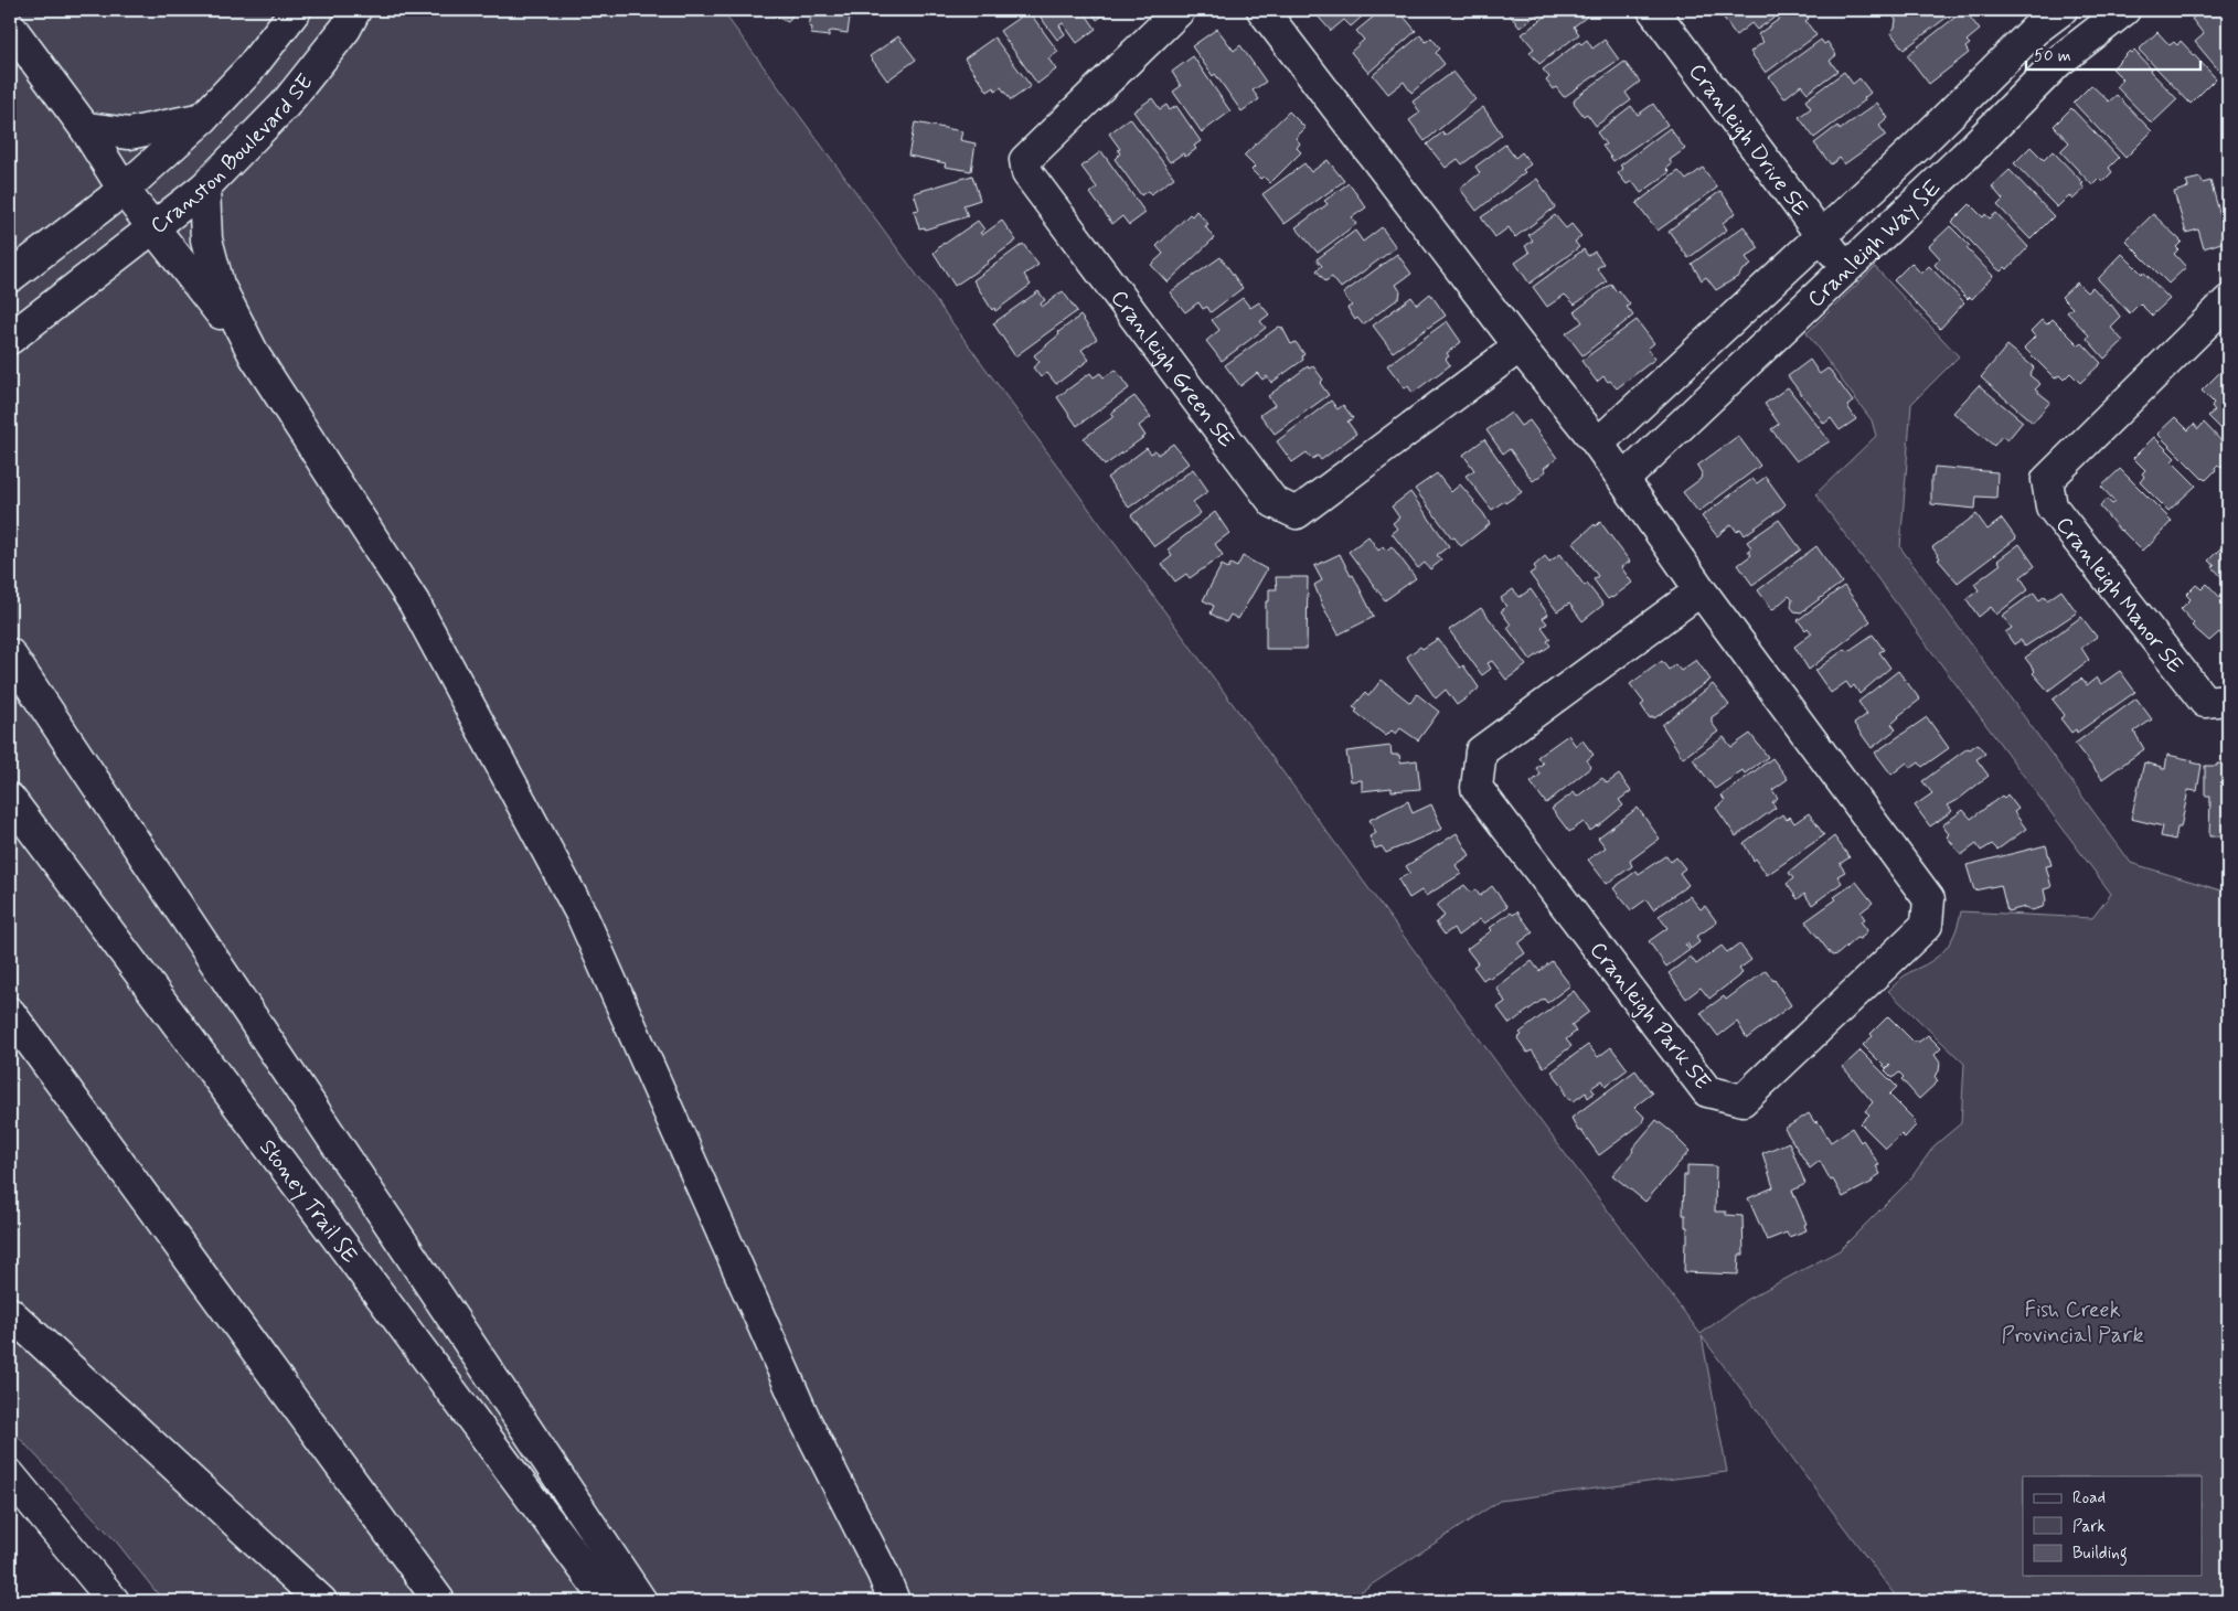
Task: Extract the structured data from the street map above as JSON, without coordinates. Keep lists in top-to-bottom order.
{
  "streets": {
    "main road": [
      "Cranleigh Drive SE",
      "Cranston Boulevard SE",
      "Cranleigh Way SE",
      "Cranleigh Green SE",
      "Cranleigh Manor SE",
      "Cranleigh Park SE",
      "Stoney Trail SE"
    ]
  },
  "crossings": [
    ["Cranleigh Drive SE", "Cranleigh Way SE"],
    ["Cranleigh Way SE", "Cranleigh Park SE"]
  ],
  "parks": ["Fish Creek Provincial Park"],
  "legend": ["Road", "Park", "Building"],
  "scale_bar": "50 m"
}
